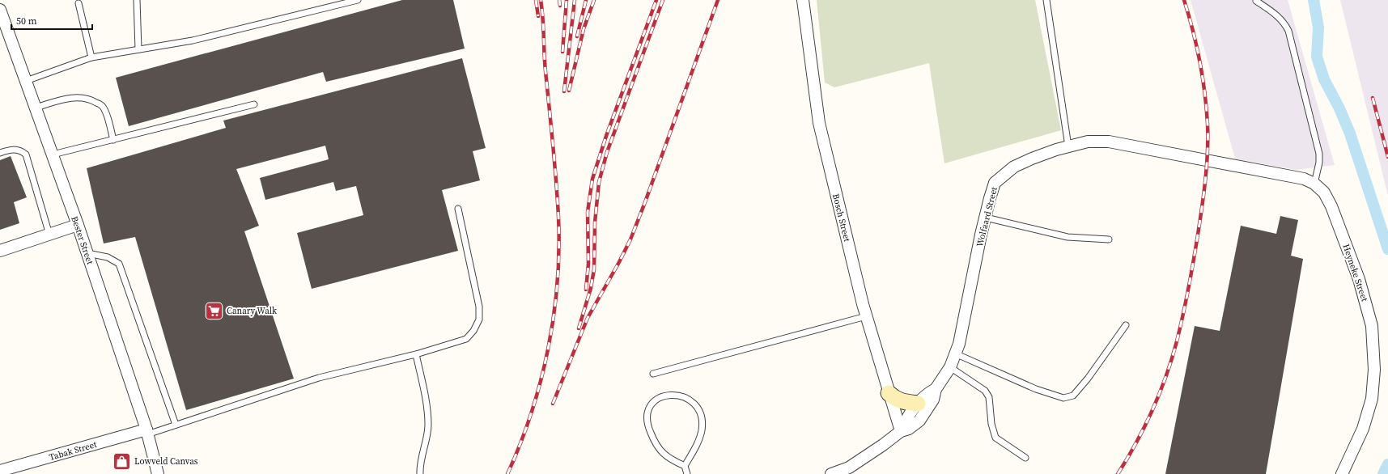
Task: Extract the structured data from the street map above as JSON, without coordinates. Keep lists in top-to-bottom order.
{
  "streets": {
    "street": [
      "Wolfaard Street",
      "Bosch Street",
      "Bester Street",
      "Heyneke Street",
      "Tabak Street"
    ]
  },
  "crossings": [
    ["Wolfaard Street", "Bosch Street"],
    ["Wolfaard Street", "Heyneke Street"],
    ["Bester Street", "Tabak Street"]
  ],
  "places": {
    "supermarket": ["Canary Walk"],
    "shop": ["Lowveld Canvas"]
  },
  "scale_bar": "50 m"
}
